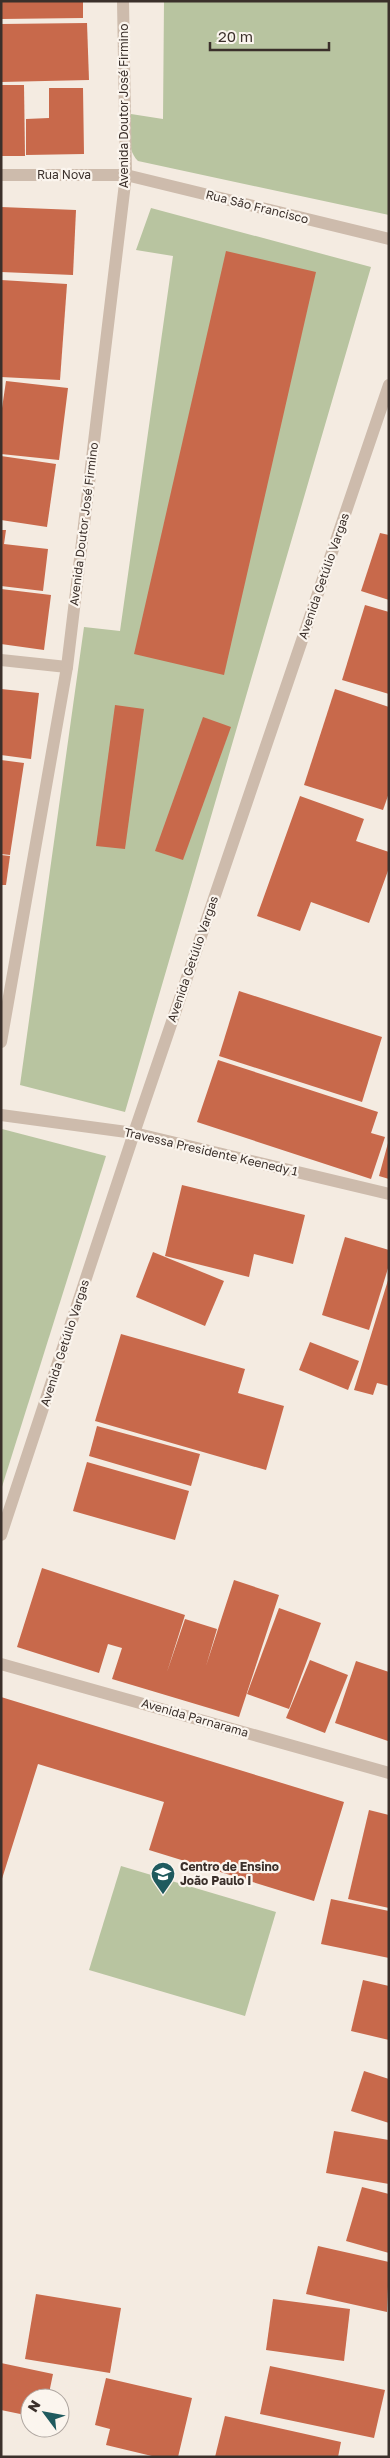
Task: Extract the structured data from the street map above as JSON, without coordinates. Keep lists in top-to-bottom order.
{
  "streets": {
    "street": [
      "Avenida Doutor José Firmino",
      "Rua Nova",
      "Rua São Francisco",
      "Avenida Getúlio Vargas",
      "Travessa Presidente Keenedy 1",
      "Avenida Parnarama"
    ]
  },
  "crossings": [
    ["Avenida Doutor José Firmino", "Rua Nova"],
    ["Avenida Doutor José Firmino", "Rua São Francisco"],
    ["Rua Nova", "Rua São Francisco"],
    ["Avenida Getúlio Vargas", "Travessa Presidente Keenedy 1"]
  ],
  "places": {
    "school or university": ["Centro de Ensino João Paulo I"]
  },
  "scale_bar": "20 m",
  "north": "top left"
}
